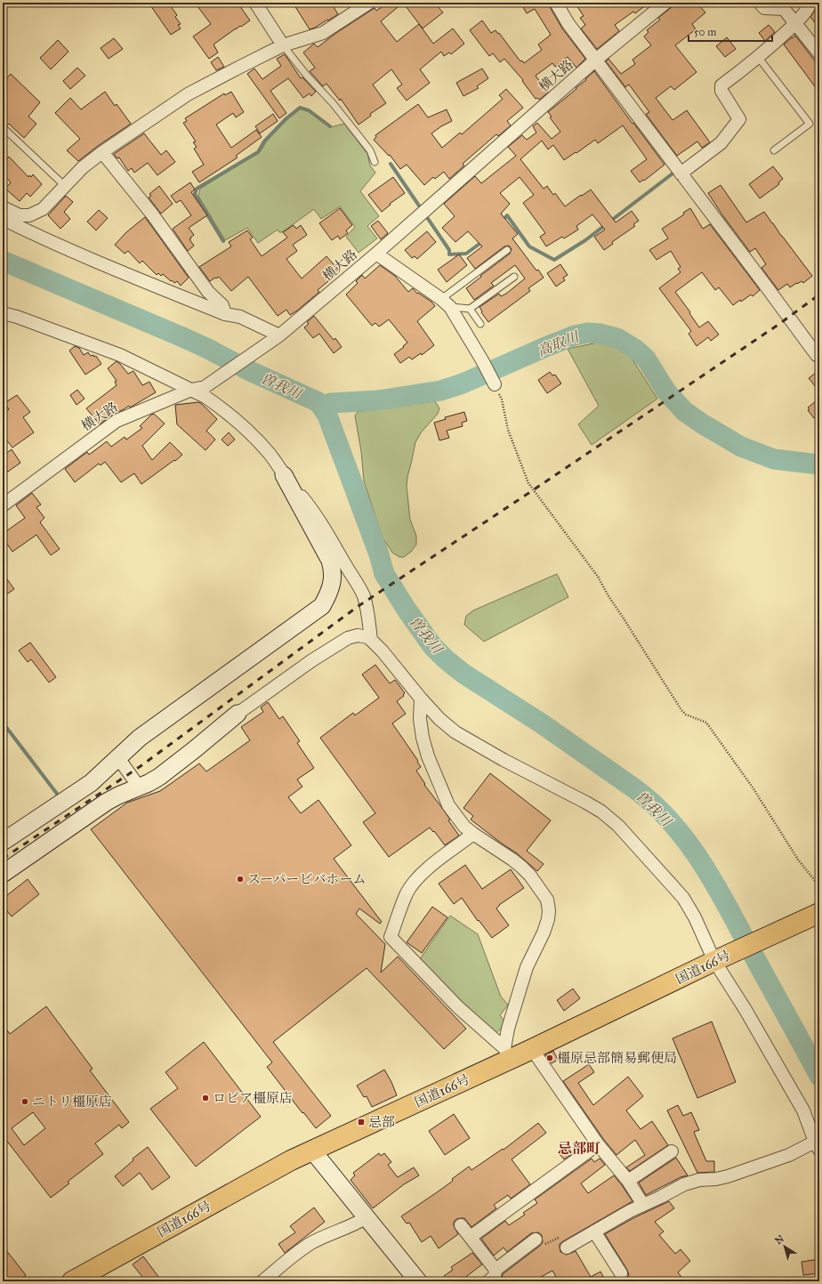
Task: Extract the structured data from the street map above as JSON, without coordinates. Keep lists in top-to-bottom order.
{
  "streets": {
    "highway": ["国道166号"],
    "street": ["横大路"]
  },
  "districts": ["忌部町"],
  "water": ["高取川", "曽我川"],
  "places": {
    "other": [
      "スーパービバホーム",
      "橿原忌部簡易郵便局",
      "ロピア橿原店",
      "ニトリ橿原店"
    ],
    "transit": ["忌部"]
  },
  "scale_bar": "50 m",
  "north": "top left"
}
